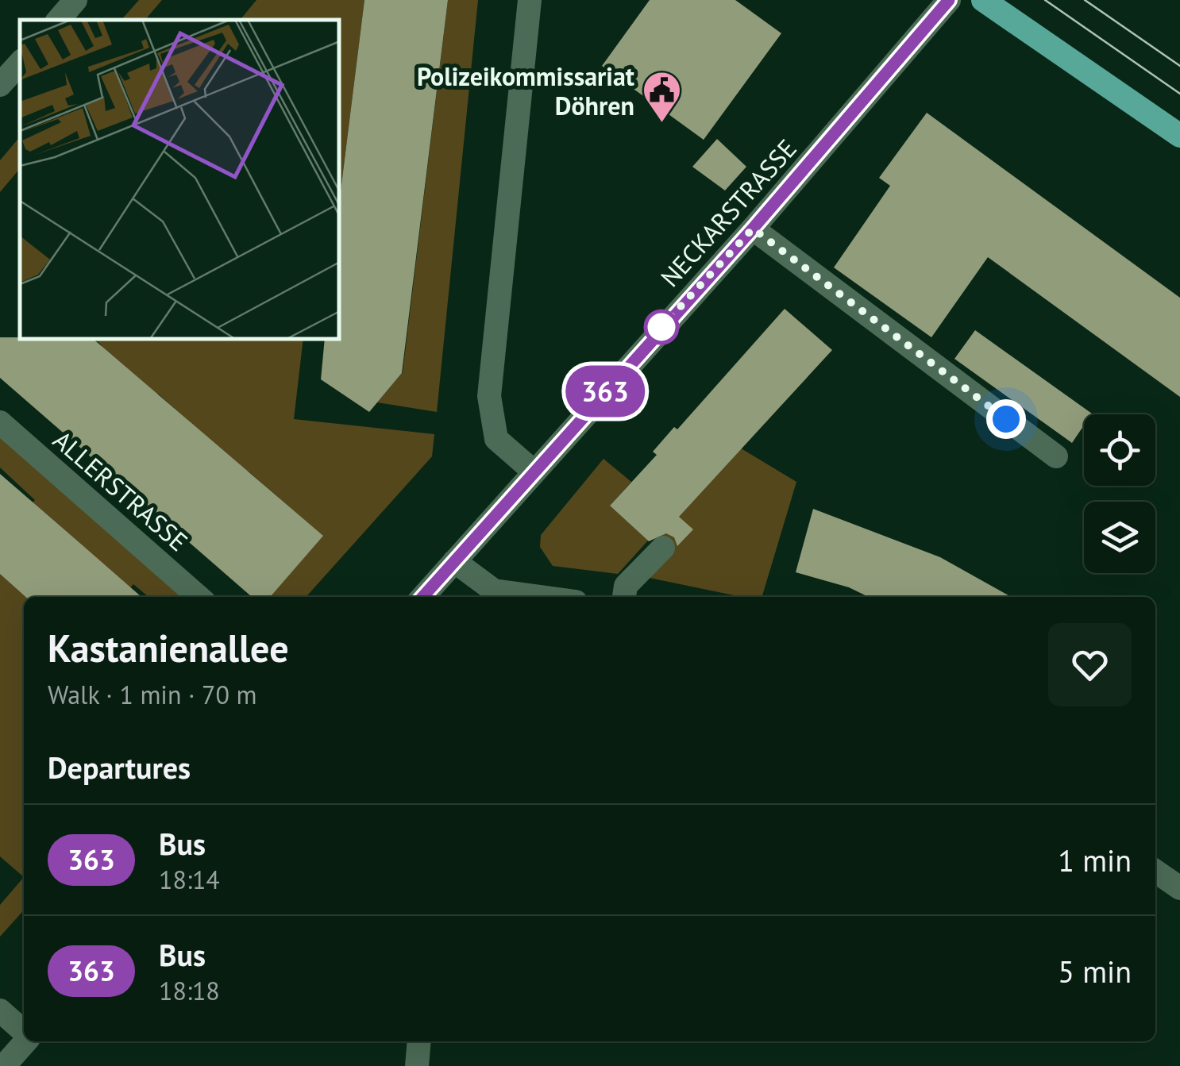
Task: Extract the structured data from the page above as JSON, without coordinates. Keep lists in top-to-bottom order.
{
  "streets": {
    "street": ["NECKARSTRASSE", "ALLERSTRASSE"]
  },
  "places": {
    "public building": ["Polizeikommissariat Döhren"]
  },
  "lines": ["bus line 363"],
  "page": {
    "on_map": "363",
    "heading": [
      ["Kastanienallee", "Walk · 1 min · 70 m"],
      "Departures"
    ],
    "list": [
      {
        "mark": "363",
        "name": "Bus",
        "note": "18:14",
        "value": "1 min"
      },
      {
        "mark": "363",
        "name": "Bus",
        "note": "18:18",
        "value": "5 min"
      }
    ]
  }
}
